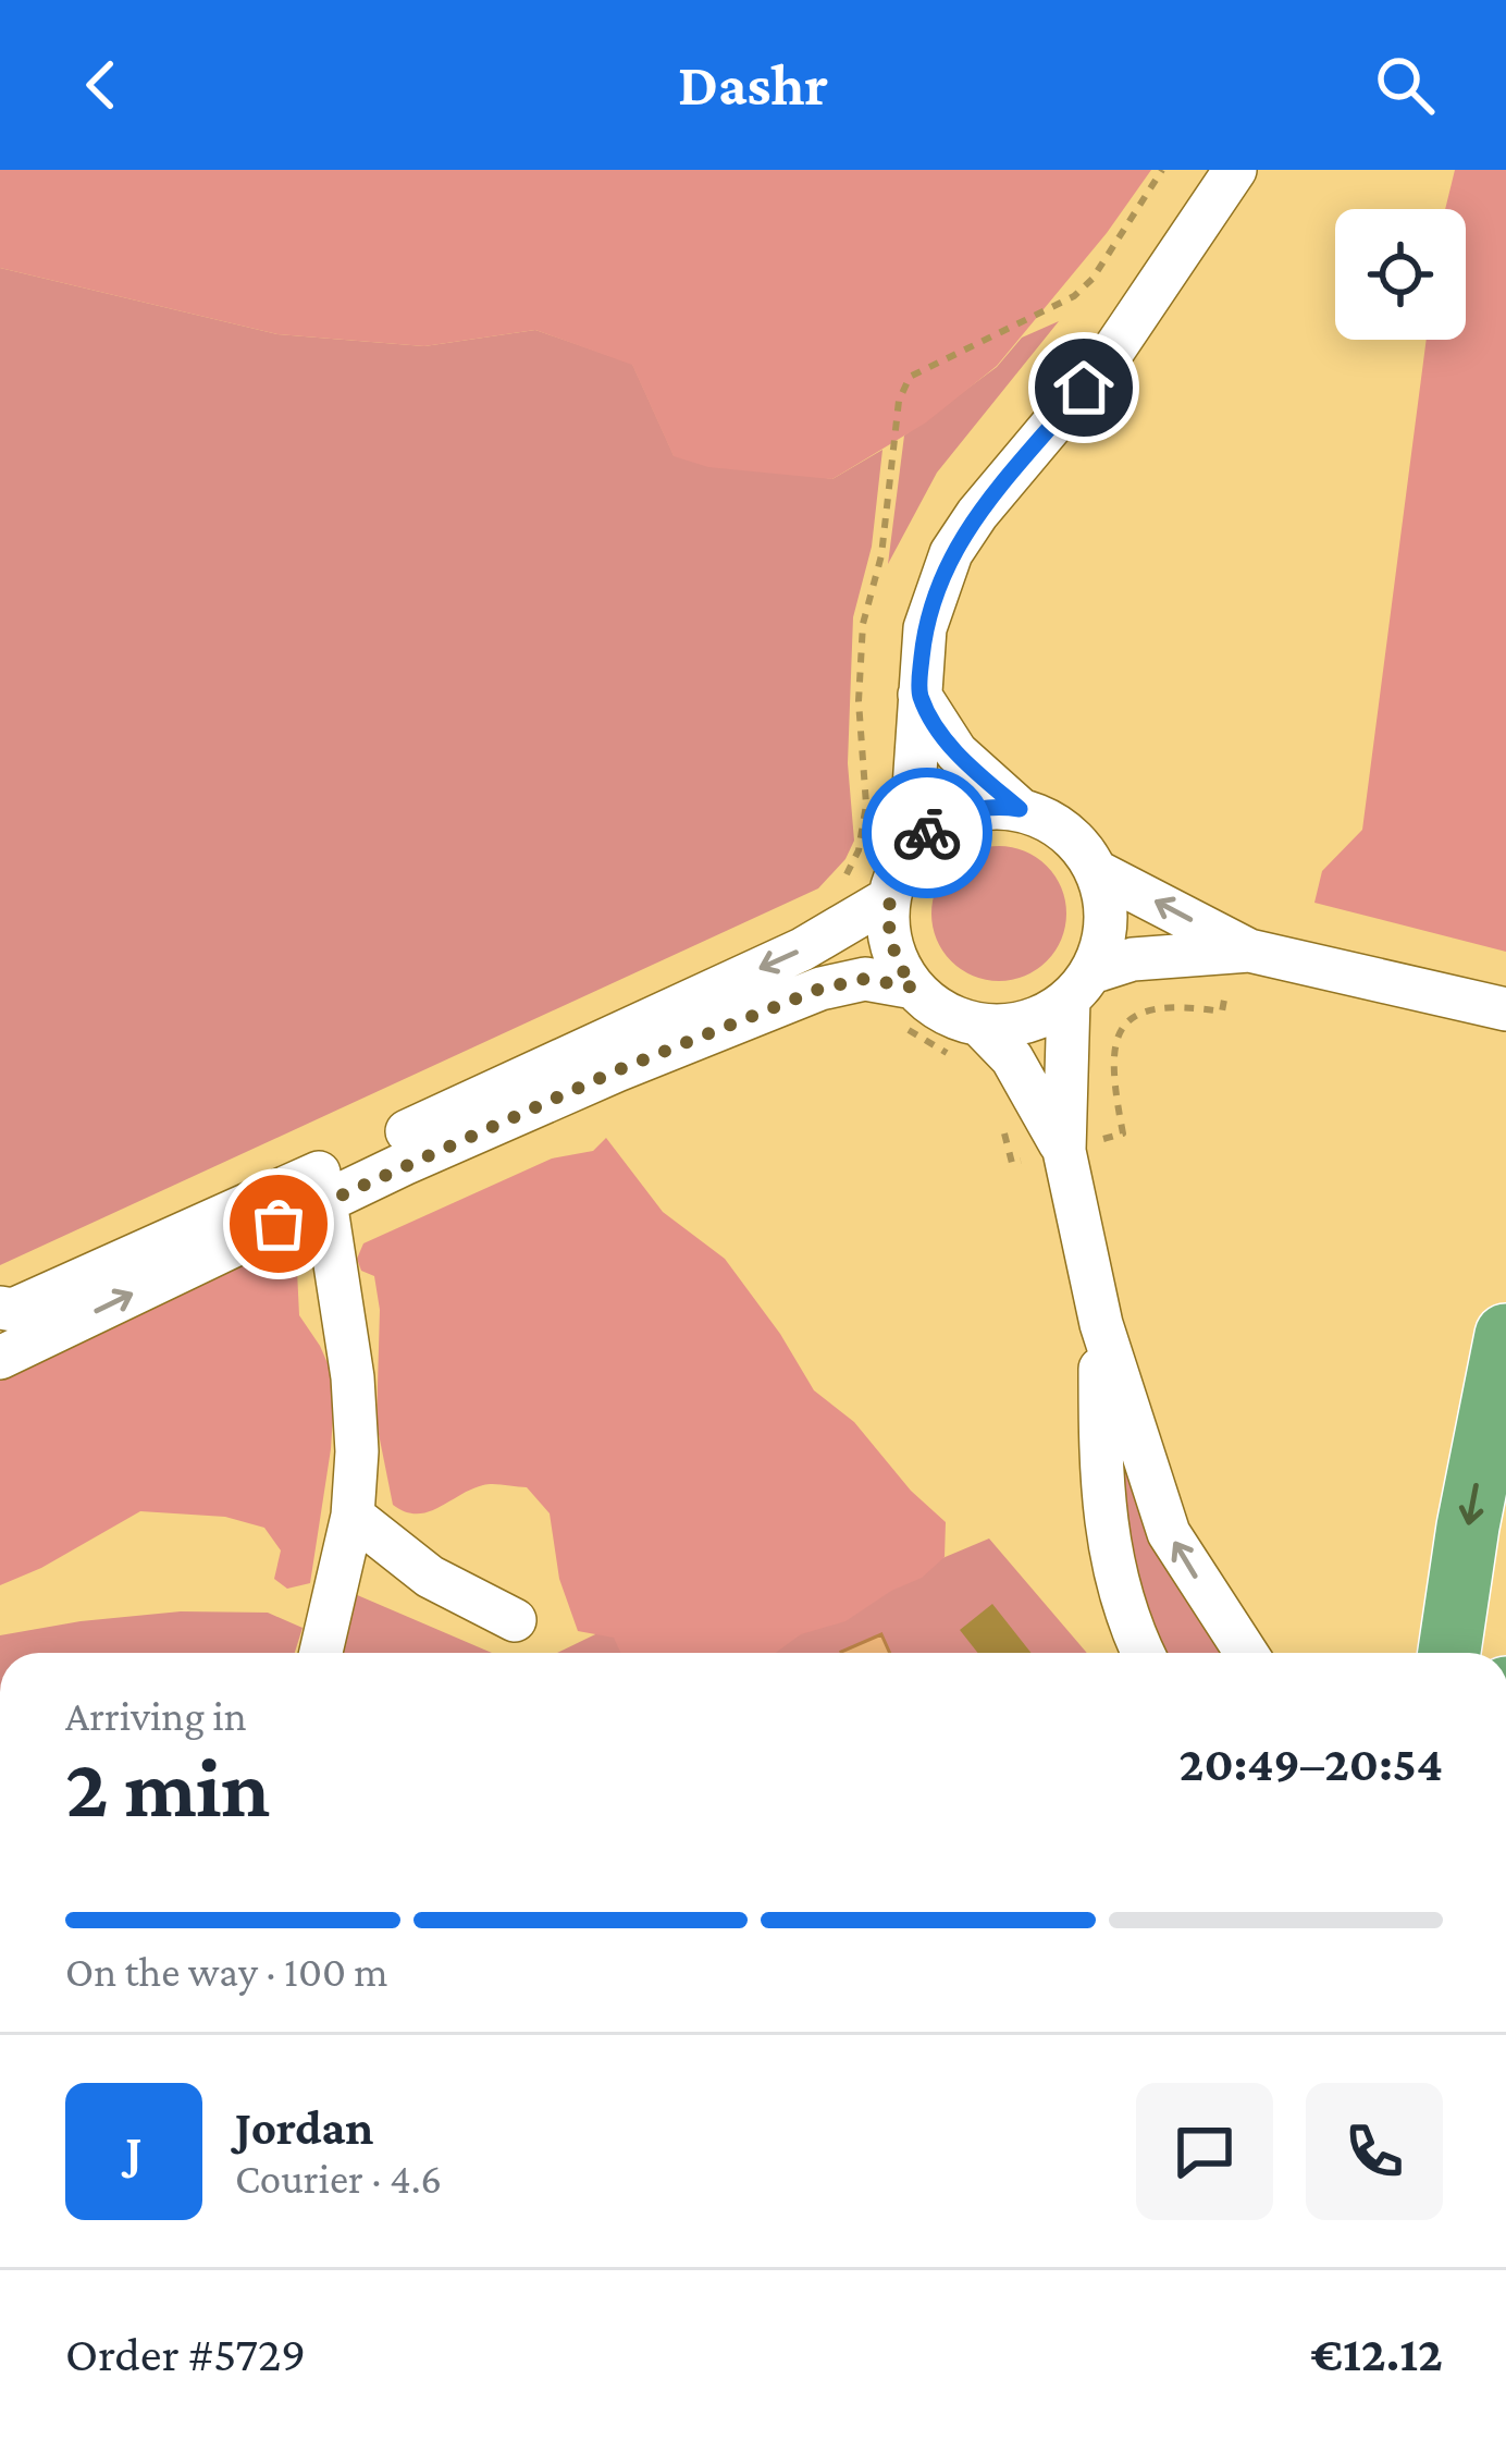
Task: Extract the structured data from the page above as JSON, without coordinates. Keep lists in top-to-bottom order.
{
  "page": {
    "header": "Dashr",
    "heading": ["2 min", "Arriving in", "20:49–20:54"],
    "panel": [
      "Jordan",
      "Courier · 4.6",
      "Order #5729",
      "€12.12"
    ],
    "bar": "On the way · 100 m",
    "round": "J"
  }
}
